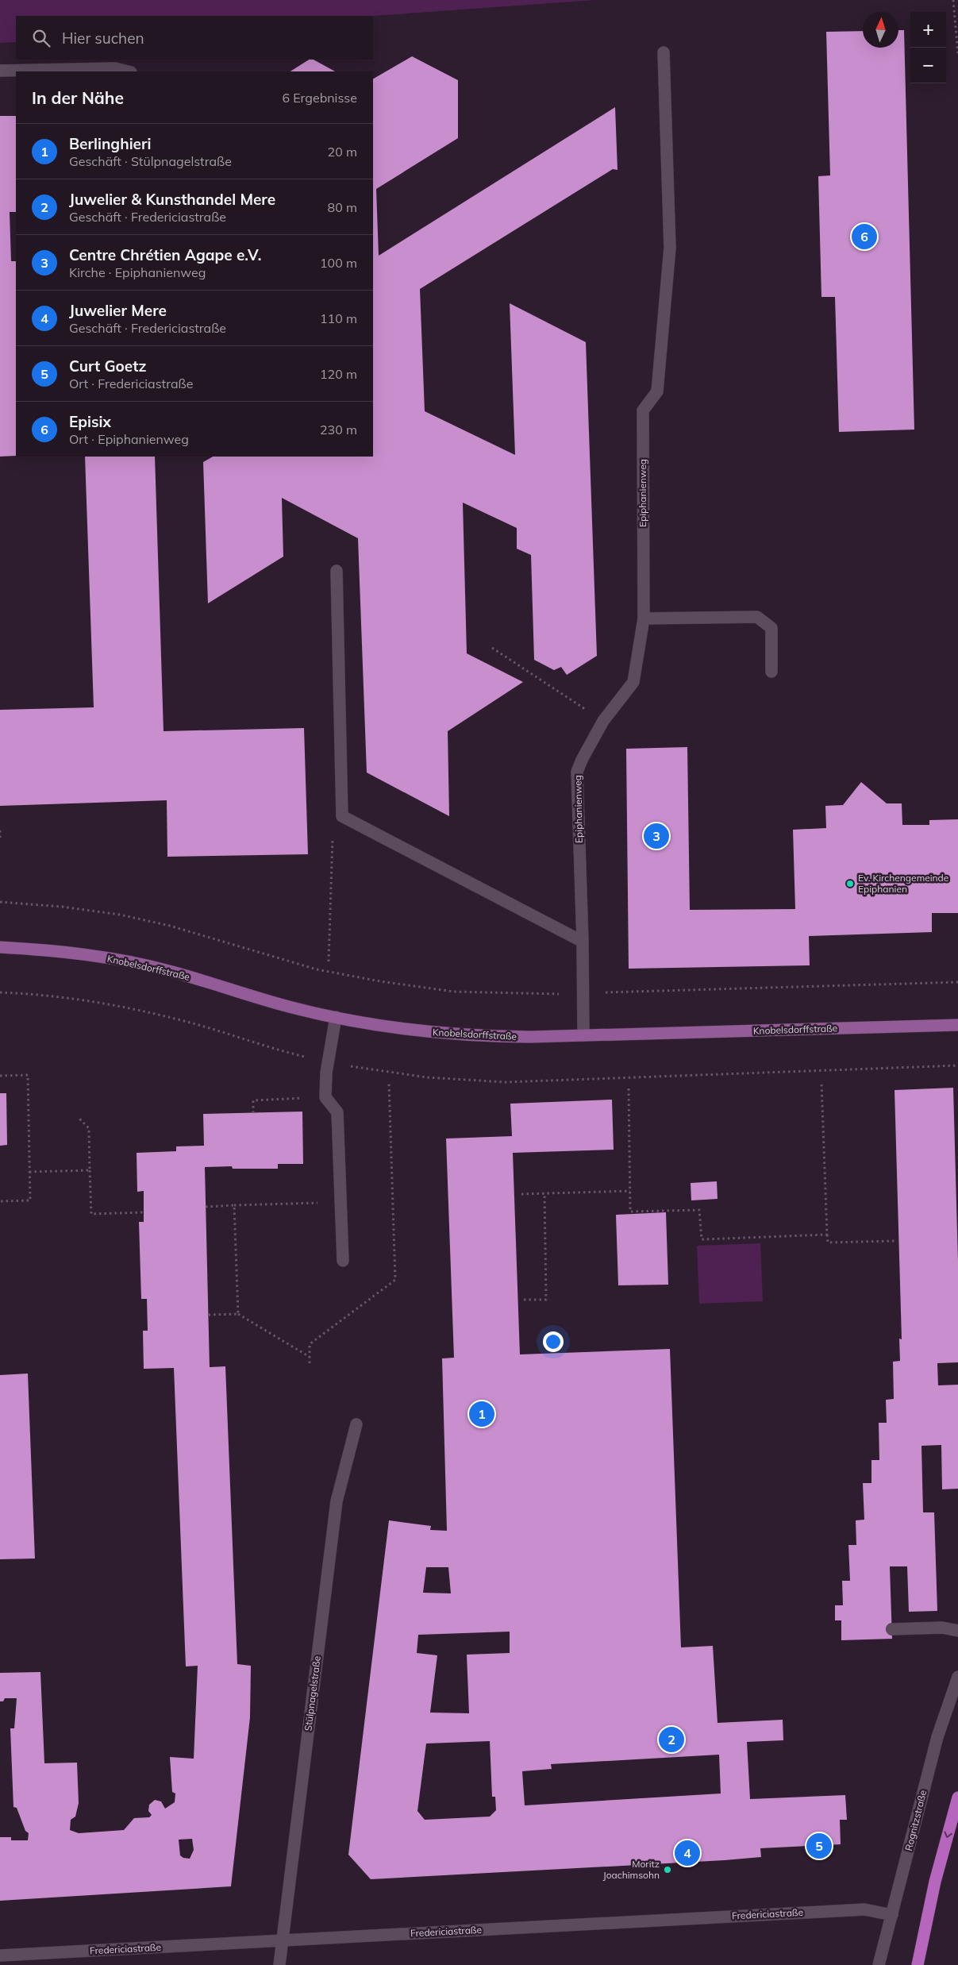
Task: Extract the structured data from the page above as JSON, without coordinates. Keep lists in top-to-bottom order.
{
  "streets": {
    "main road": ["Knobelsdorffstraße"],
    "street": [
      "Epiphanienweg",
      "Stülpnagelstraße",
      "Rognitzstraße",
      "Fredericiastraße"
    ]
  },
  "crossings": [
    ["Epiphanienweg", "Knobelsdorffstraße"],
    ["Stülpnagelstraße", "Fredericiastraße"],
    ["Rognitzstraße", "Fredericiastraße"]
  ],
  "places": ["Ev. Kirchengemeinde Epiphanien", "Moritz Joachimsohn"],
  "north": "top",
  "page": {
    "map_buttons": ["+", "−"],
    "search": "Hier suchen",
    "heading": ["In der Nähe", "6 Ergebnisse"],
    "list": [
      {
        "mark": "1",
        "name": "Berlinghieri",
        "note": "Geschäft · Stülpnagelstraße",
        "value": "20 m"
      },
      {
        "mark": "2",
        "name": "Juwelier & Kunsthandel Mere",
        "note": "Geschäft · Fredericiastraße",
        "value": "80 m"
      },
      {
        "mark": "3",
        "name": "Centre Chrétien Agape e.V.",
        "note": "Kirche · Epiphanienweg",
        "value": "100 m"
      },
      {
        "mark": "4",
        "name": "Juwelier Mere",
        "note": "Geschäft · Fredericiastraße",
        "value": "110 m"
      },
      {
        "mark": "5",
        "name": "Curt Goetz",
        "note": "Ort · Fredericiastraße",
        "value": "120 m"
      },
      {
        "mark": "6",
        "name": "Episix",
        "note": "Ort · Epiphanienweg",
        "value": "230 m"
      }
    ],
    "pins": [
      "6",
      "3",
      "1",
      "2",
      "5",
      "4"
    ]
  }
}
